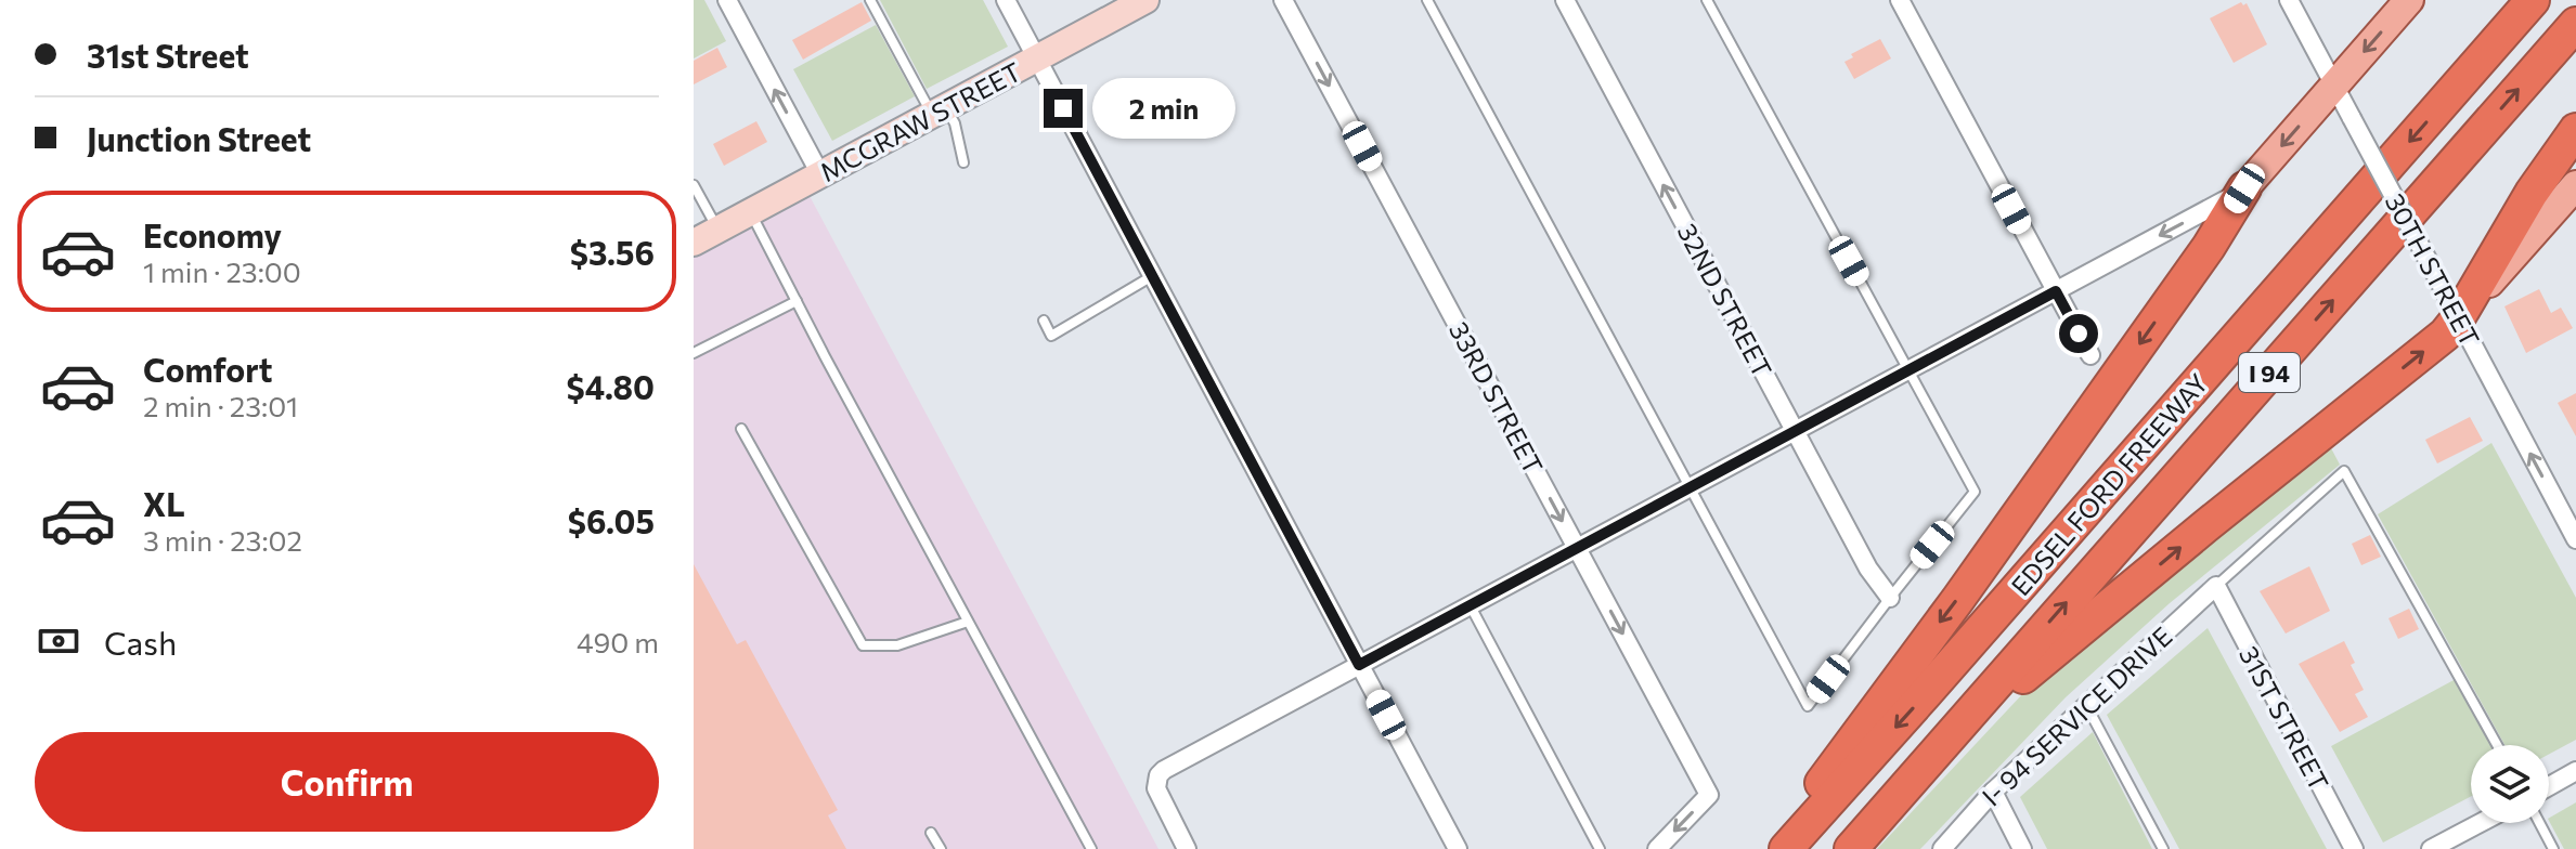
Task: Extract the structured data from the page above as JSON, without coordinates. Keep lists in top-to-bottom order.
{
  "streets": {
    "highway": ["I 94", "EDSEL FORD FREEWAY"],
    "street": [
      "MCGRAW STREET",
      "30TH STREET",
      "32ND STREET",
      "33RD STREET",
      "I- 94 SERVICE DRIVE",
      "31ST STREET"
    ]
  },
  "crossings": [
    ["I- 94 SERVICE DRIVE", "31ST STREET"]
  ],
  "one_way": ["30TH STREET", "32ND STREET", "33RD STREET"],
  "page": {
    "banner": ["31st Street", "Junction Street"],
    "bubble": "2 min",
    "list": [
      {
        "name": "Economy",
        "note": "1 min · 23:00",
        "value": "$3.56"
      },
      {
        "name": "Comfort",
        "note": "2 min · 23:01",
        "value": "$4.80"
      },
      {
        "name": "XL",
        "note": "3 min · 23:02",
        "value": "$6.05"
      }
    ],
    "pay": ["Cash", "490 m"],
    "buttons": "Confirm"
  }
}
